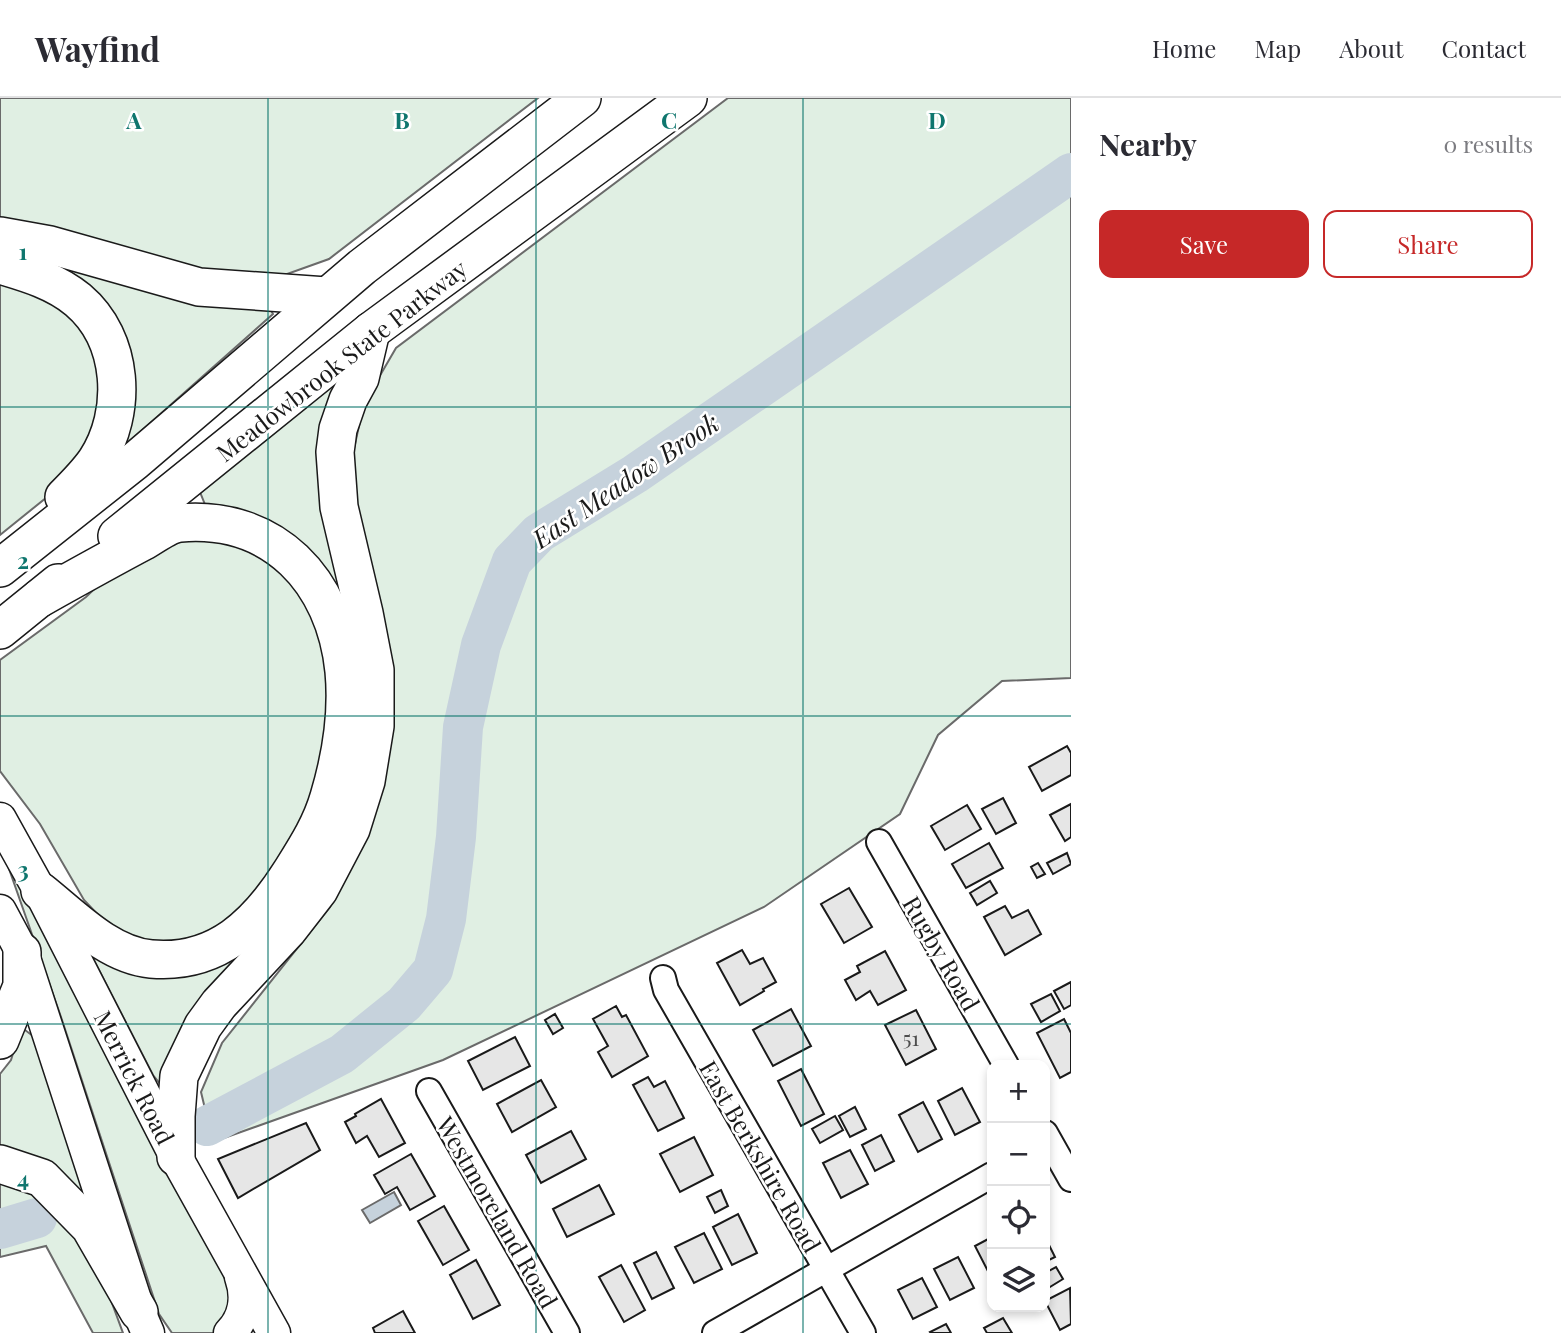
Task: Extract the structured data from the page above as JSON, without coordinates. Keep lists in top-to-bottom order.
{
  "streets": {
    "highway": ["Meadowbrook State Parkway"],
    "main road": ["Merrick Road"],
    "street": ["Rugby Road", "East Berkshire Road", "Westmoreland Road"]
  },
  "water": ["East Meadow Brook"],
  "house_numbers": ["51"],
  "page": {
    "header": "Wayfind",
    "nav": [
      "Home",
      "Map",
      "About",
      "Contact"
    ],
    "heading": ["Nearby", "0 results"],
    "buttons": ["Save", "Share"],
    "map_buttons": ["+", "−"]
  },
  "grid": {
    "columns": [
      "A",
      "B",
      "C",
      "D"
    ],
    "rows": [
      "1",
      "2",
      "3",
      "4"
    ]
  }
}
